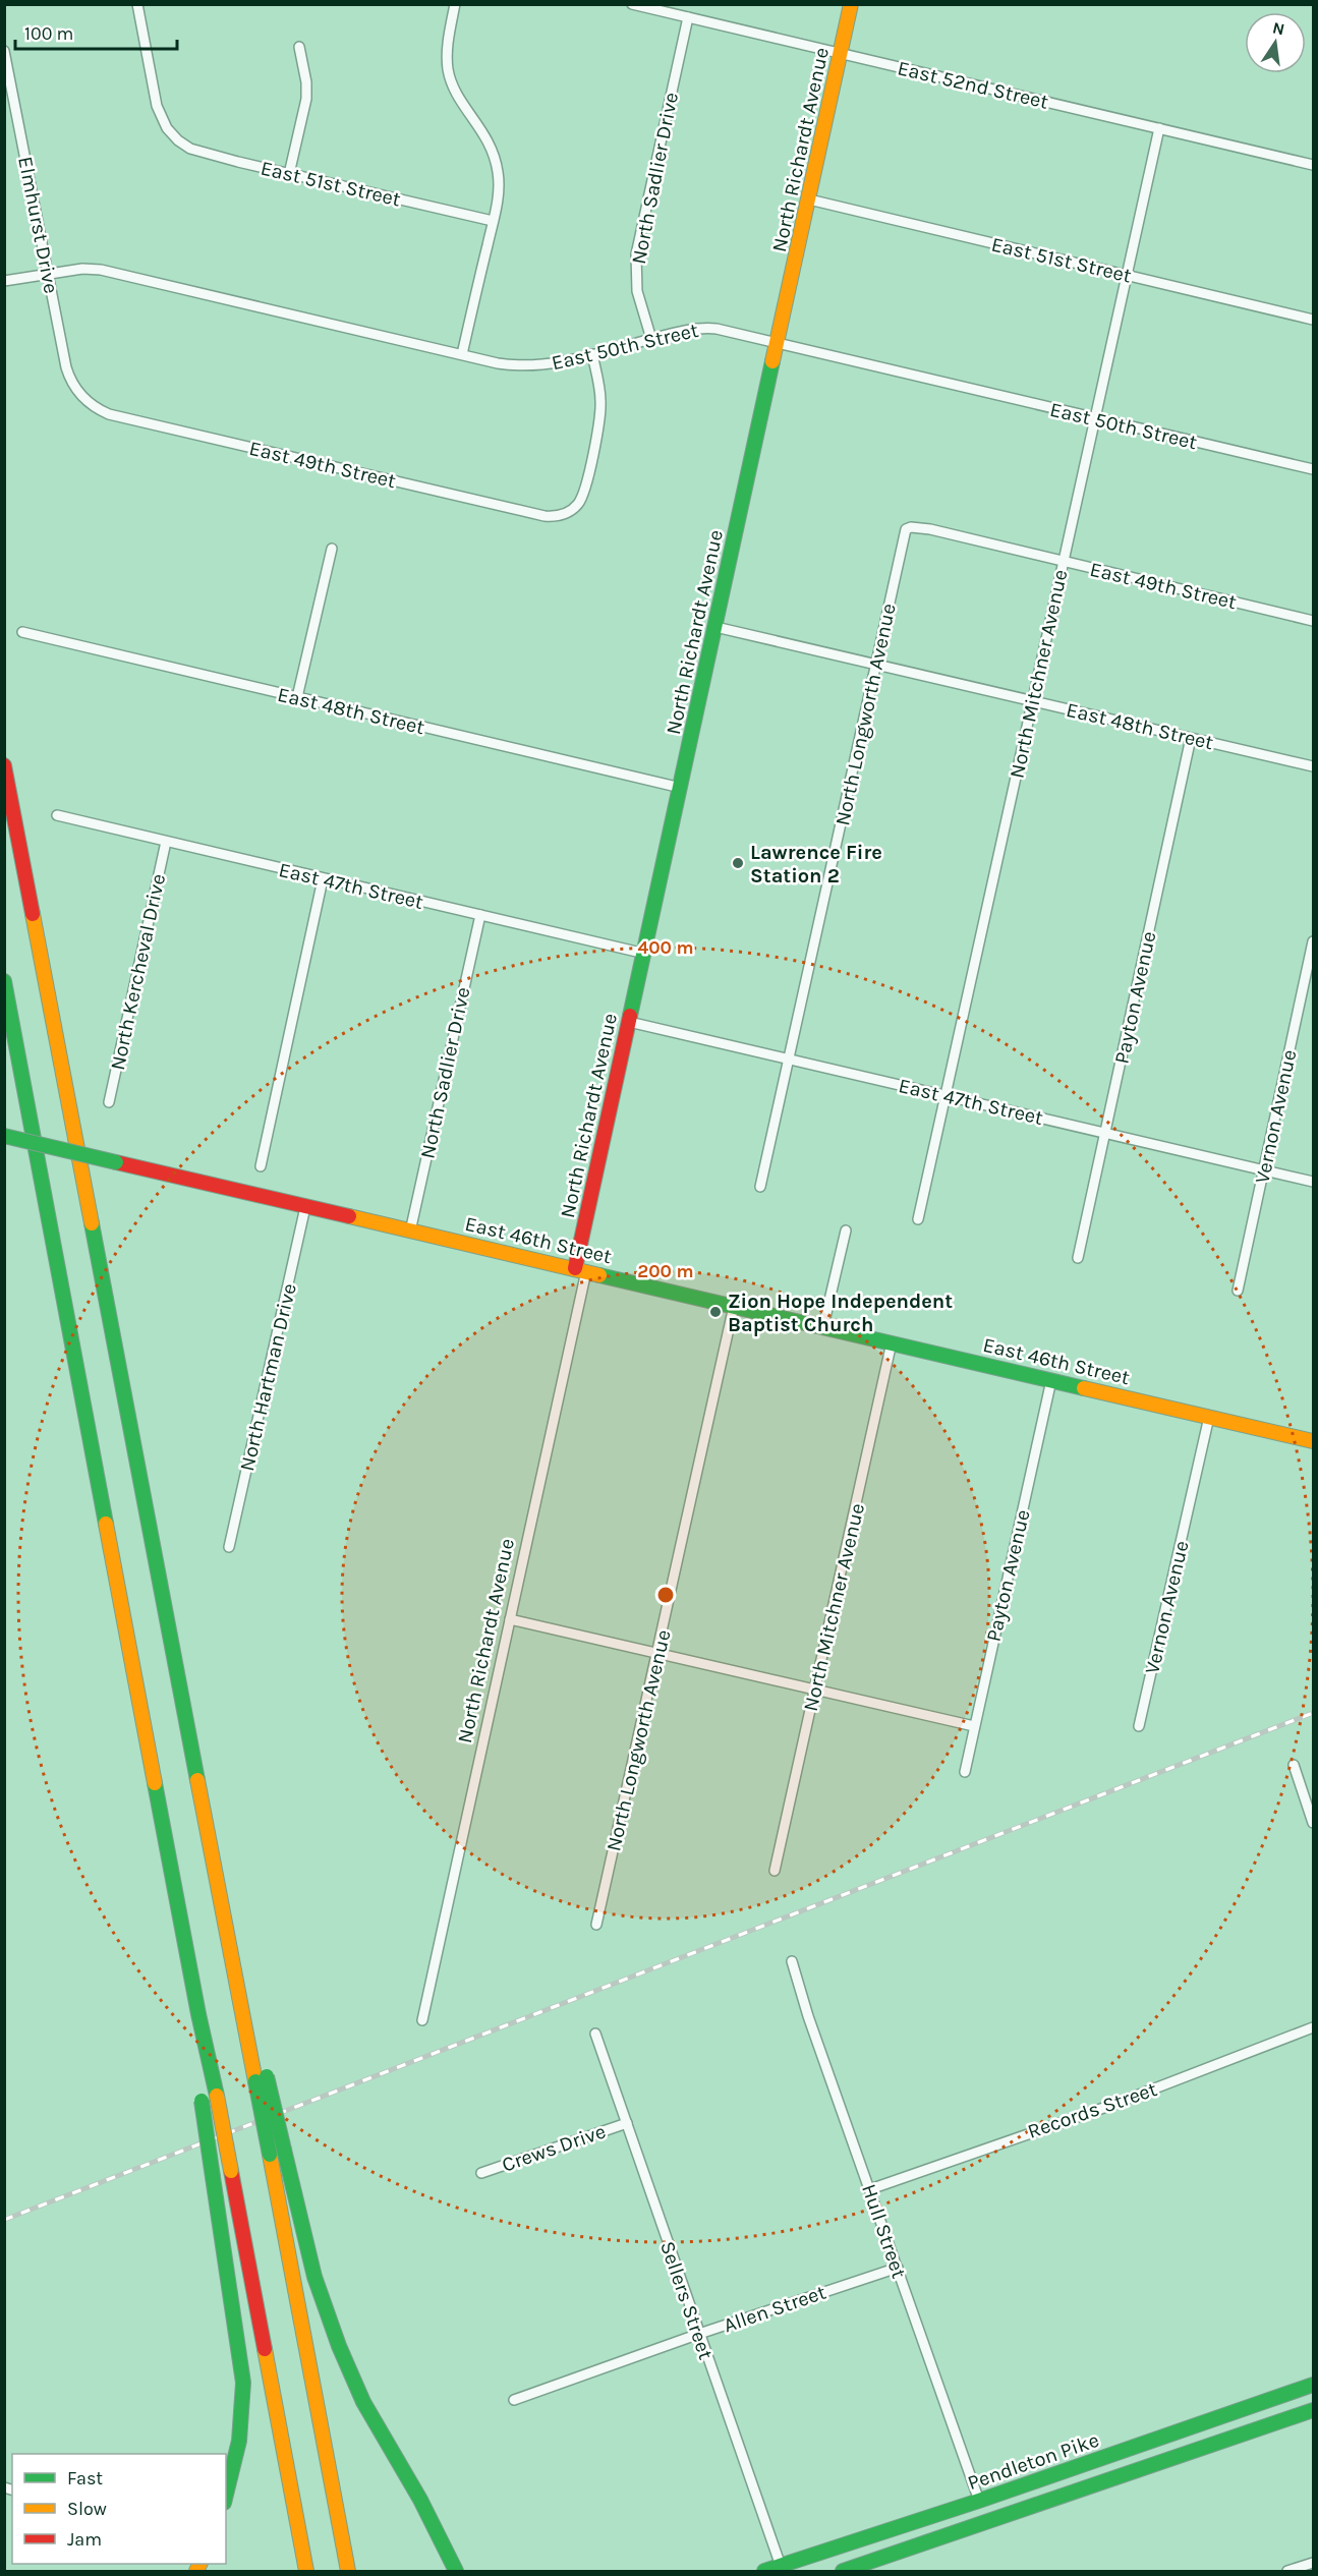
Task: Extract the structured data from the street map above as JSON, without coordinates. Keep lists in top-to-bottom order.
{
  "streets": {
    "main road": ["North Richardt Avenue", "East 46th Street", "Pendleton Pike"],
    "street": [
      "East 52nd Street",
      "North Sadlier Drive",
      "East 51st Street",
      "Elmhurst Drive",
      "East 50th Street",
      "East 49th Street",
      "North Mitchner Avenue",
      "East 48th Street",
      "North Longworth Avenue",
      "East 47th Street",
      "North Kercheval Drive",
      "Payton Avenue",
      "Vernon Avenue",
      "North Hartman Drive",
      "Records Street",
      "Crews Drive",
      "Hull Street",
      "Sellers Street",
      "Allen Street"
    ]
  },
  "crossings": [
    ["East 52nd Street", "North Richardt Avenue"],
    ["East 52nd Street", "North Sadlier Drive"],
    ["East 52nd Street", "North Mitchner Avenue"],
    ["North Richardt Avenue", "East 51st Street"],
    ["North Richardt Avenue", "East 50th Street"],
    ["North Richardt Avenue", "East 48th Street"],
    ["North Richardt Avenue", "East 47th Street"],
    ["North Richardt Avenue", "East 46th Street"],
    ["North Sadlier Drive", "East 50th Street"],
    ["North Sadlier Drive", "East 47th Street"],
    ["North Sadlier Drive", "East 46th Street"],
    ["East 51st Street", "North Mitchner Avenue"],
    ["Elmhurst Drive", "East 50th Street"],
    ["Elmhurst Drive", "East 49th Street"],
    ["East 50th Street", "East 49th Street"],
    ["East 50th Street", "North Mitchner Avenue"],
    ["East 49th Street", "North Mitchner Avenue"],
    ["East 49th Street", "North Longworth Avenue"],
    ["North Mitchner Avenue", "East 48th Street"],
    ["North Mitchner Avenue", "East 47th Street"],
    ["North Mitchner Avenue", "East 46th Street"],
    ["East 48th Street", "North Longworth Avenue"],
    ["East 48th Street", "Payton Avenue"],
    ["North Longworth Avenue", "East 47th Street"],
    ["North Longworth Avenue", "East 46th Street"],
    ["East 47th Street", "North Kercheval Drive"],
    ["East 47th Street", "Payton Avenue"],
    ["East 47th Street", "Vernon Avenue"],
    ["Payton Avenue", "East 46th Street"],
    ["Vernon Avenue", "East 46th Street"],
    ["East 46th Street", "North Hartman Drive"],
    ["Records Street", "Hull Street"],
    ["Crews Drive", "Sellers Street"],
    ["Hull Street", "Allen Street"],
    ["Hull Street", "Pendleton Pike"],
    ["Sellers Street", "Allen Street"],
    ["Sellers Street", "Pendleton Pike"]
  ],
  "places": ["Lawrence Fire Station 2", "Zion Hope Independent Baptist Church"],
  "legend": ["Fast", "Slow", "Jam"],
  "scale_bar": "100 m",
  "north": "top",
  "rings": ["400 m", "200 m"]
}
